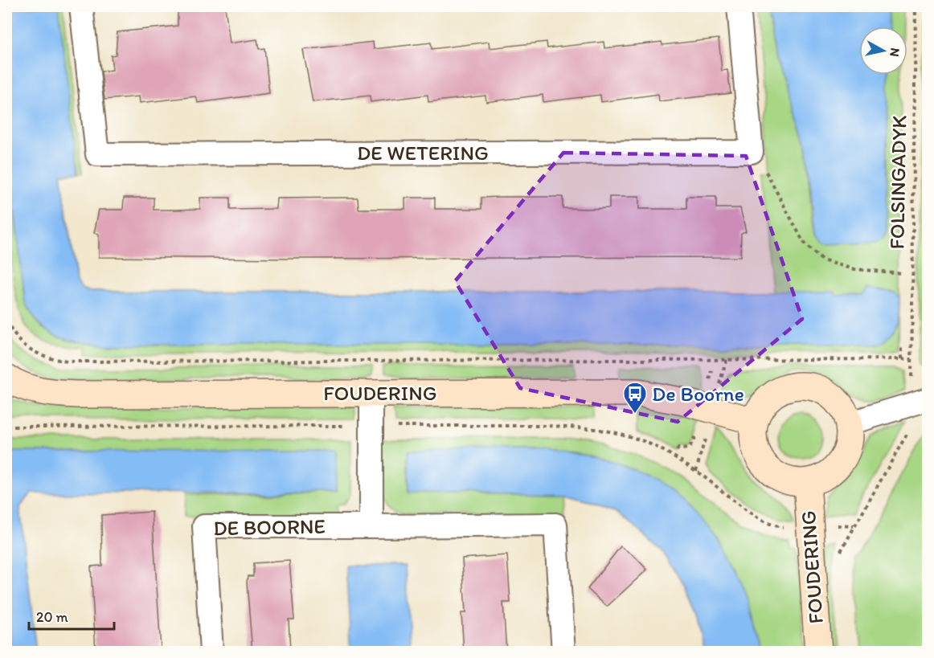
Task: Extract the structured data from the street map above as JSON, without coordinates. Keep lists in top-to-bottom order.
{
  "streets": {
    "street": ["DE WETERING", "FOUDERING", "DE BOORNE"],
    "path": ["FOLSINGADYK"]
  },
  "places": {
    "bus stop": ["De Boorne"]
  },
  "scale_bar": "20 m",
  "north": "right"
}
